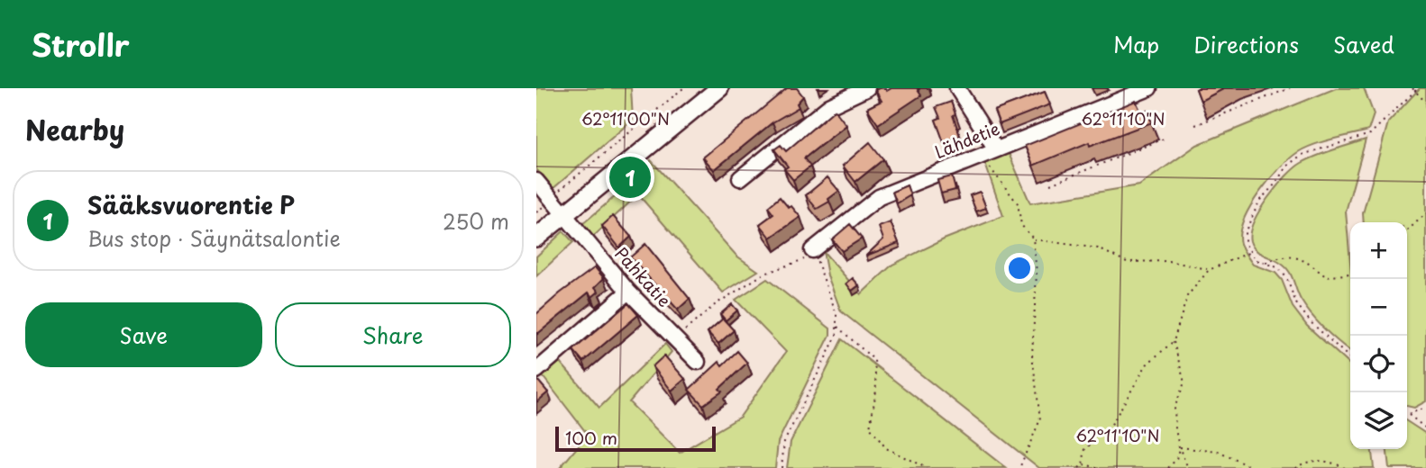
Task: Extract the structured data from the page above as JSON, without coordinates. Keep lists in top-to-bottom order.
{
  "streets": {
    "street": ["Lähdetie", "Pahkatie"]
  },
  "scale_bar": "100 m",
  "page": {
    "header": "Strollr",
    "nav": ["Map", "Directions", "Saved"],
    "heading": "Nearby",
    "pins": "1",
    "list": [
      {
        "mark": "1",
        "name": "Sääksvuorentie P",
        "note": "Bus stop · Säynätsalontie",
        "value": "250 m"
      }
    ],
    "map_buttons": ["+", "−"],
    "buttons": ["Save", "Share"],
    "scale": "100 m"
  },
  "coordinates": ["62°11'00\"N", "62°11'10\"N"]
}
